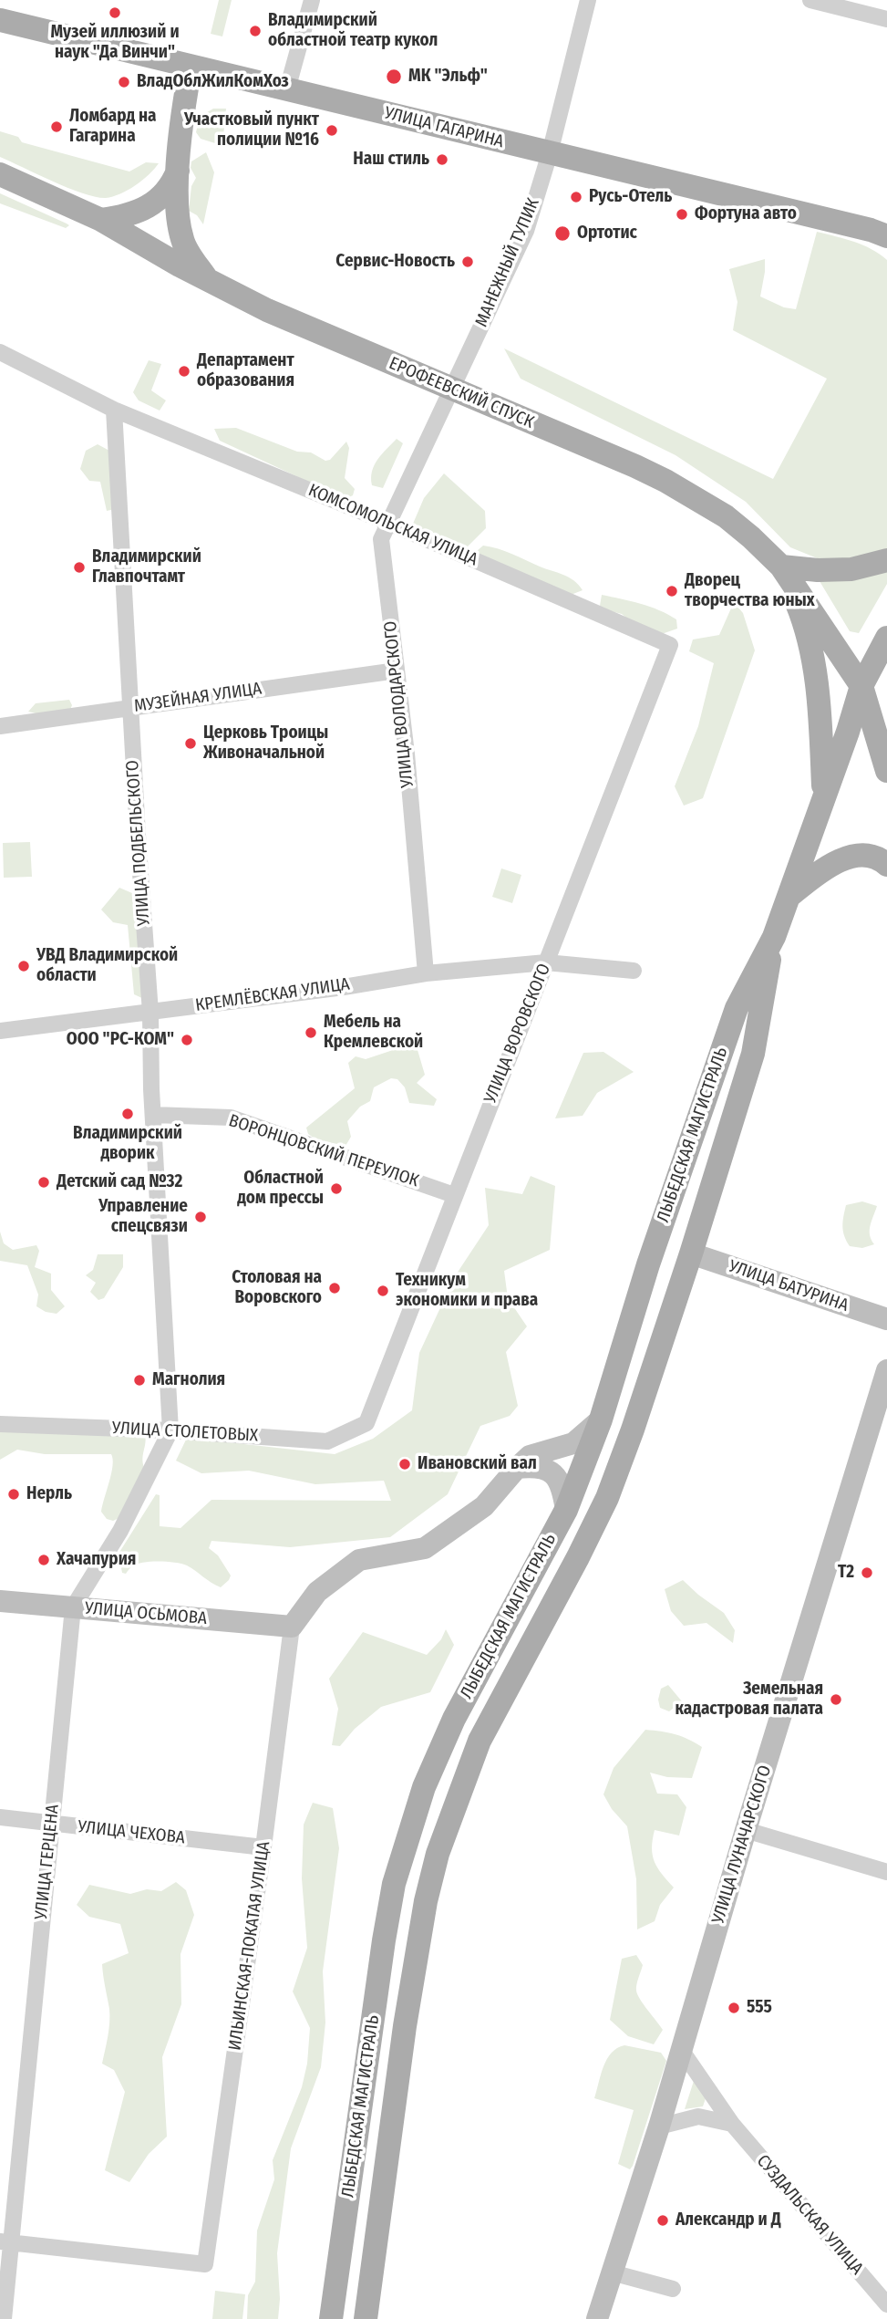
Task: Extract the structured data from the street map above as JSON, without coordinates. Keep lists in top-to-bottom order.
{
  "streets": {
    "main road": [
      "УЛИЦА ГАГАРИНА",
      "ЕРОФЕЕВСКИЙ СПУСК",
      "ЛЫБЕДСКАЯ МАГИСТРАЛЬ",
      "УЛИЦА БАТУРИНА",
      "УЛИЦА ОСЬМОВА",
      "УЛИЦА ЛУНАЧАРСКОГО"
    ],
    "street": [
      "МАНЕЖНЫЙ ТУПИК",
      "КОМСОМОЛЬСКАЯ УЛИЦА",
      "МУЗЕЙНАЯ УЛИЦА",
      "УЛИЦА ВОЛОДАРСКОГО",
      "УЛИЦА ПОДБЕЛЬСКОГО",
      "КРЕМЛЁВСКАЯ УЛИЦА",
      "УЛИЦА ВОРОВСКОГО",
      "ВОРОНЦОВСКИЙ ПЕРЕУЛОК",
      "УЛИЦА СТОЛЕТОВЫХ",
      "УЛИЦА ЧЕХОВА",
      "УЛИЦА ГЕРЦЕНА",
      "ИЛЬИНСКАЯ-ПОКАТАЯ УЛИЦА",
      "СУЗДАЛЬСКАЯ УЛИЦА"
    ]
  },
  "crossings": [
    ["УЛИЦА ГАГАРИНА", "МАНЕЖНЫЙ ТУПИК"],
    ["МАНЕЖНЫЙ ТУПИК", "УЛИЦА ВОЛОДАРСКОГО"],
    ["ЕРОФЕЕВСКИЙ СПУСК", "ЛЫБЕДСКАЯ МАГИСТРАЛЬ"],
    ["КОМСОМОЛЬСКАЯ УЛИЦА", "УЛИЦА ВОЛОДАРСКОГО"],
    ["КОМСОМОЛЬСКАЯ УЛИЦА", "УЛИЦА ПОДБЕЛЬСКОГО"],
    ["КОМСОМОЛЬСКАЯ УЛИЦА", "УЛИЦА ВОРОВСКОГО"],
    ["МУЗЕЙНАЯ УЛИЦА", "УЛИЦА ВОЛОДАРСКОГО"],
    ["МУЗЕЙНАЯ УЛИЦА", "УЛИЦА ПОДБЕЛЬСКОГО"],
    ["УЛИЦА ВОЛОДАРСКОГО", "КРЕМЛЁВСКАЯ УЛИЦА"],
    ["УЛИЦА ПОДБЕЛЬСКОГО", "КРЕМЛЁВСКАЯ УЛИЦА"],
    ["УЛИЦА ПОДБЕЛЬСКОГО", "ВОРОНЦОВСКИЙ ПЕРЕУЛОК"],
    ["УЛИЦА ПОДБЕЛЬСКОГО", "УЛИЦА СТОЛЕТОВЫХ"],
    ["УЛИЦА ПОДБЕЛЬСКОГО", "УЛИЦА ГЕРЦЕНА"],
    ["КРЕМЛЁВСКАЯ УЛИЦА", "УЛИЦА ВОРОВСКОГО"],
    ["УЛИЦА ВОРОВСКОГО", "ВОРОНЦОВСКИЙ ПЕРЕУЛОК"],
    ["УЛИЦА ВОРОВСКОГО", "УЛИЦА СТОЛЕТОВЫХ"],
    ["ЛЫБЕДСКАЯ МАГИСТРАЛЬ", "УЛИЦА БАТУРИНА"],
    ["УЛИЦА СТОЛЕТОВЫХ", "УЛИЦА ГЕРЦЕНА"],
    ["УЛИЦА ОСЬМОВА", "УЛИЦА ГЕРЦЕНА"],
    ["УЛИЦА ОСЬМОВА", "ИЛЬИНСКАЯ-ПОКАТАЯ УЛИЦА"],
    ["УЛИЦА ЧЕХОВА", "УЛИЦА ГЕРЦЕНА"],
    ["УЛИЦА ЧЕХОВА", "ИЛЬИНСКАЯ-ПОКАТАЯ УЛИЦА"],
    ["УЛИЦА ЛУНАЧАРСКОГО", "СУЗДАЛЬСКАЯ УЛИЦА"],
    ["УЛИЦА ГЕРЦЕНА", "ИЛЬИНСКАЯ-ПОКАТАЯ УЛИЦА"]
  ],
  "places": [
    "Музей иллюзий и наук \"Да Винчи\"",
    "Владимирский областной театр кукол",
    "МК \"Эльф\"",
    "ВладОблЖилКомХоз",
    "Ломбард на Гагарина",
    "Участковый пункт полиции №16",
    "Наш стиль",
    "Русь-Отель",
    "Фортуна авто",
    "Ортотис",
    "Сервис-Новость",
    "Департамент образования",
    "Владимирский Главпочтамт",
    "Дворец творчества юных",
    "Церковь Троицы Живоначальной",
    "УВД Владимирской области",
    "Мебель на Кремлевской",
    "ООО \"РС-КОМ\"",
    "Владимирский дворик",
    "Детский сад №32",
    "Областной дом прессы",
    "Управление спецсвязи",
    "Столовая на Воровского",
    "Техникум экономики и права",
    "Магнолия",
    "Ивановский вал",
    "Нерль",
    "Хачапурия",
    "T2",
    "Земельная кадастровая палата",
    "555",
    "Александр и Д"
  ]
}
